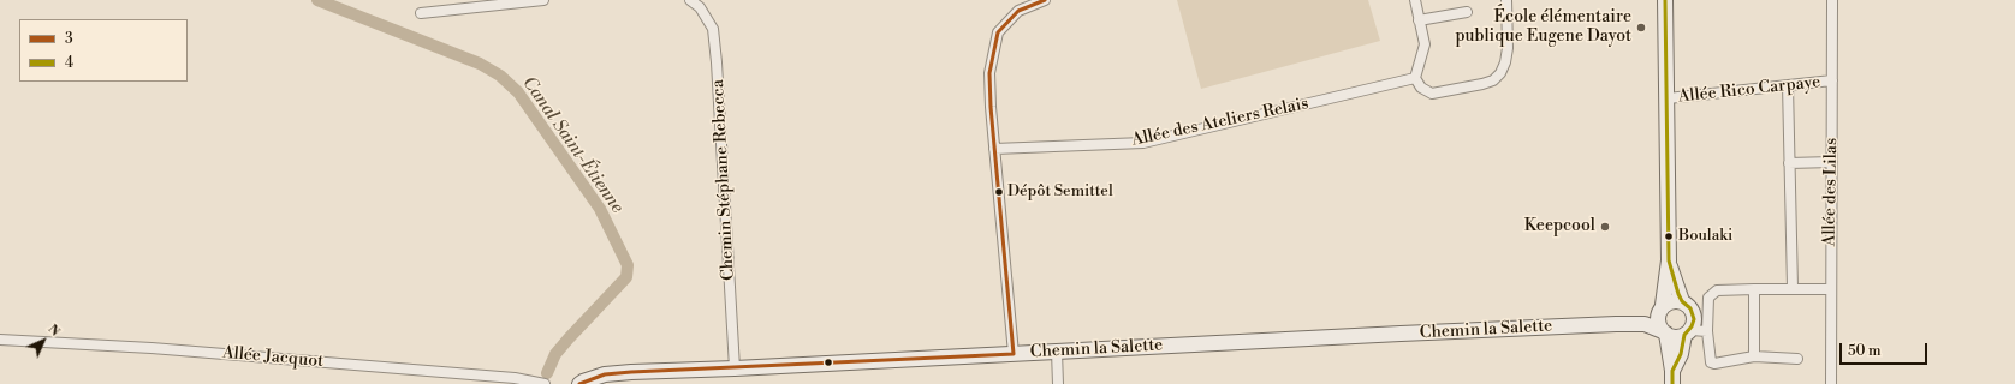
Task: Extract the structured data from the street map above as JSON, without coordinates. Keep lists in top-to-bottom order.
{
  "streets": {
    "street": [
      "Allée Rico Carpaye",
      "Allée des Ateliers Relais",
      "Chemin Stéphane Rebecca",
      "Allée des Lilas",
      "Chemin la Salette",
      "Allée Jacquot"
    ]
  },
  "crossings": [
    ["Allée Rico Carpaye", "Allée des Lilas"],
    ["Chemin Stéphane Rebecca", "Chemin la Salette"]
  ],
  "water": ["Canal Saint-Étienne"],
  "places": [
    "École élémentaire publique Eugene Dayot",
    "Dépôt Semittel",
    "Keepcool",
    "Boulaki"
  ],
  "lines": ["transit line 3", "transit line 4"],
  "legend": ["3", "4"],
  "scale_bar": "50 m",
  "north": "top right"
}
